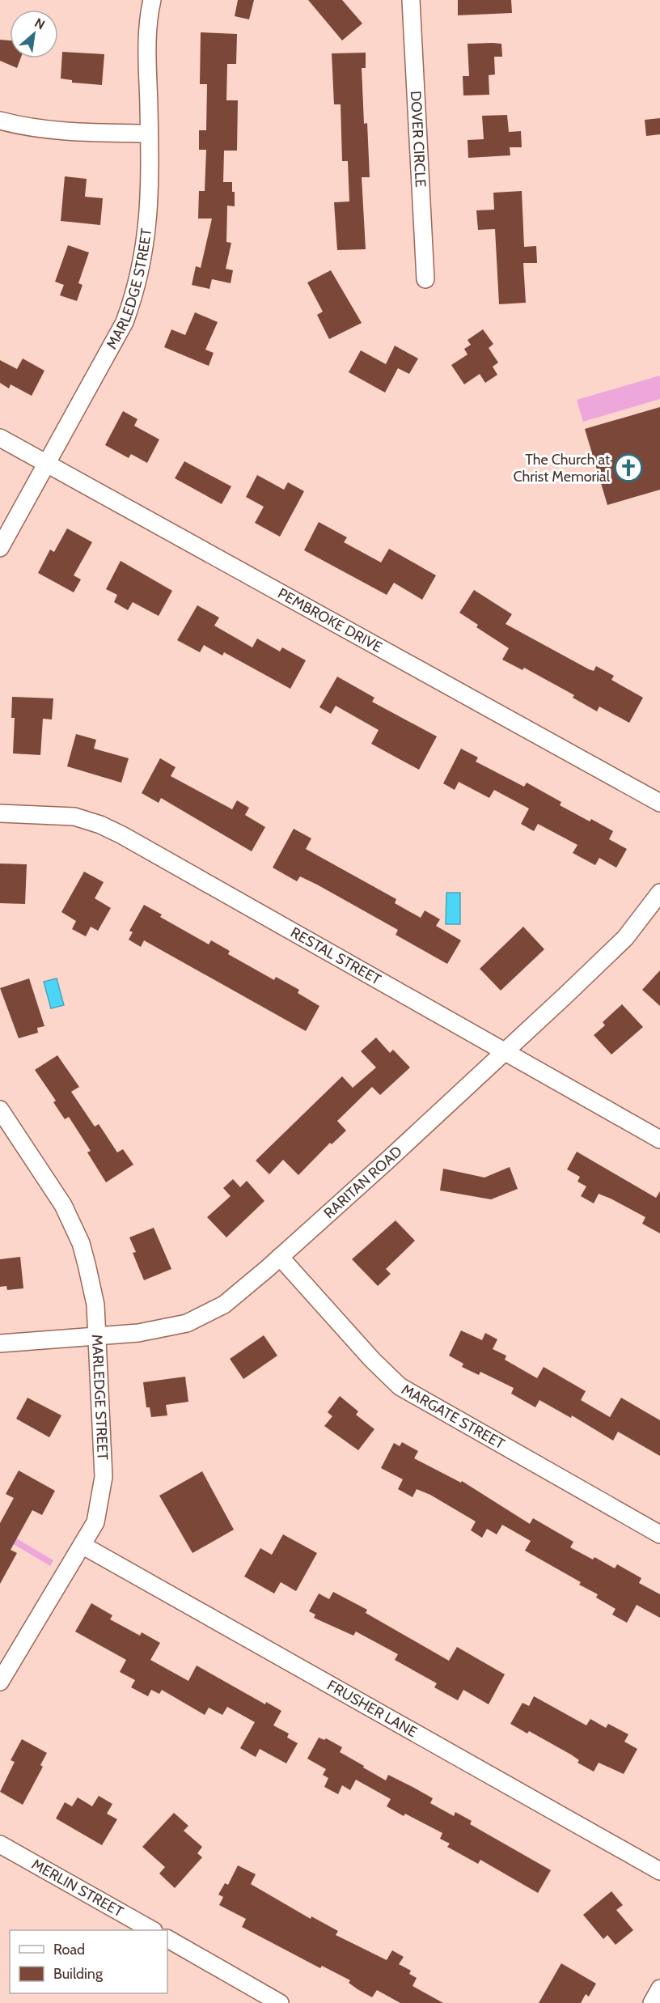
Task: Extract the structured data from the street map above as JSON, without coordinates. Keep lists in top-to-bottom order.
{
  "streets": {
    "street": [
      "DOVER CIRCLE",
      "MARLEDGE STREET",
      "PEMBROKE DRIVE",
      "RESTAL STREET",
      "RARITAN ROAD",
      "MARGATE STREET",
      "FRUSHER LANE",
      "MERLIN STREET"
    ]
  },
  "crossings": [
    ["MARLEDGE STREET", "PEMBROKE DRIVE"],
    ["MARLEDGE STREET", "RARITAN ROAD"],
    ["MARLEDGE STREET", "FRUSHER LANE"],
    ["RESTAL STREET", "RARITAN ROAD"],
    ["RARITAN ROAD", "MARGATE STREET"]
  ],
  "places": {
    "church": ["The Church at Christ Memorial"]
  },
  "legend": ["Road", "Building"],
  "north": "top right"
}
